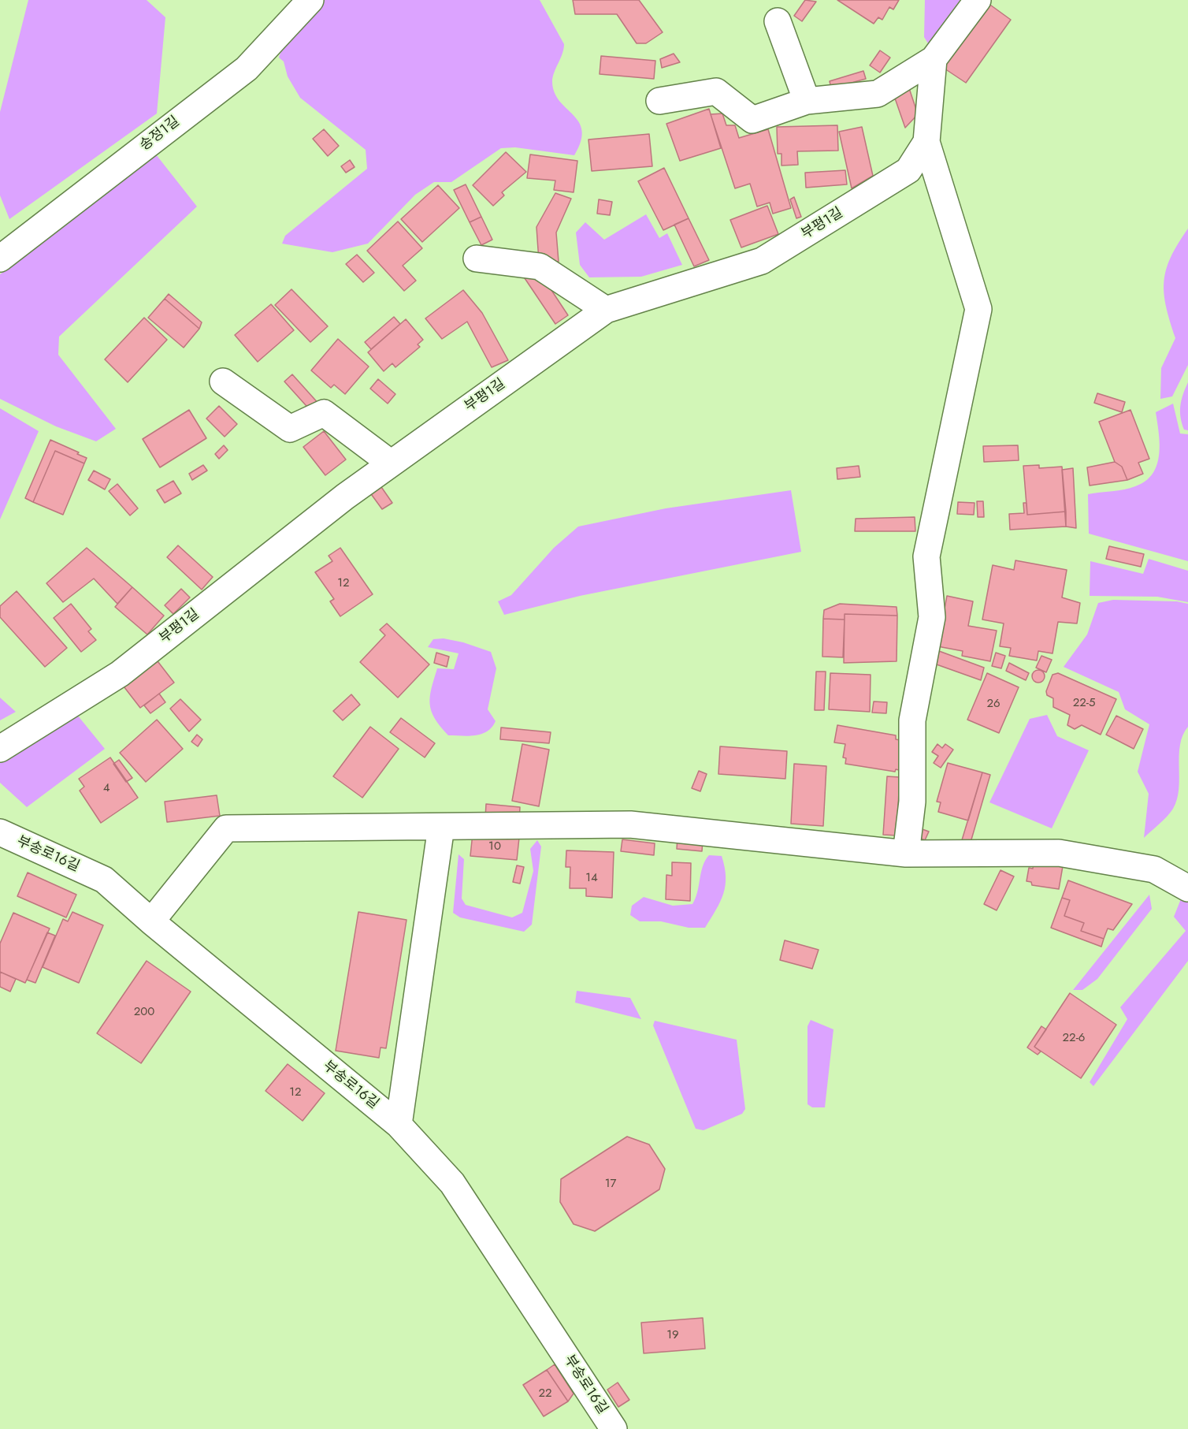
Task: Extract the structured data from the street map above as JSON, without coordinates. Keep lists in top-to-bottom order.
{
  "streets": {
    "street": ["송정1길", "부평1길", "부송로16길"]
  },
  "house_numbers": [
    "12",
    "22-5",
    "26",
    "4",
    "10",
    "14",
    "200",
    "22-6",
    "12",
    "17",
    "19",
    "22"
  ]
}
